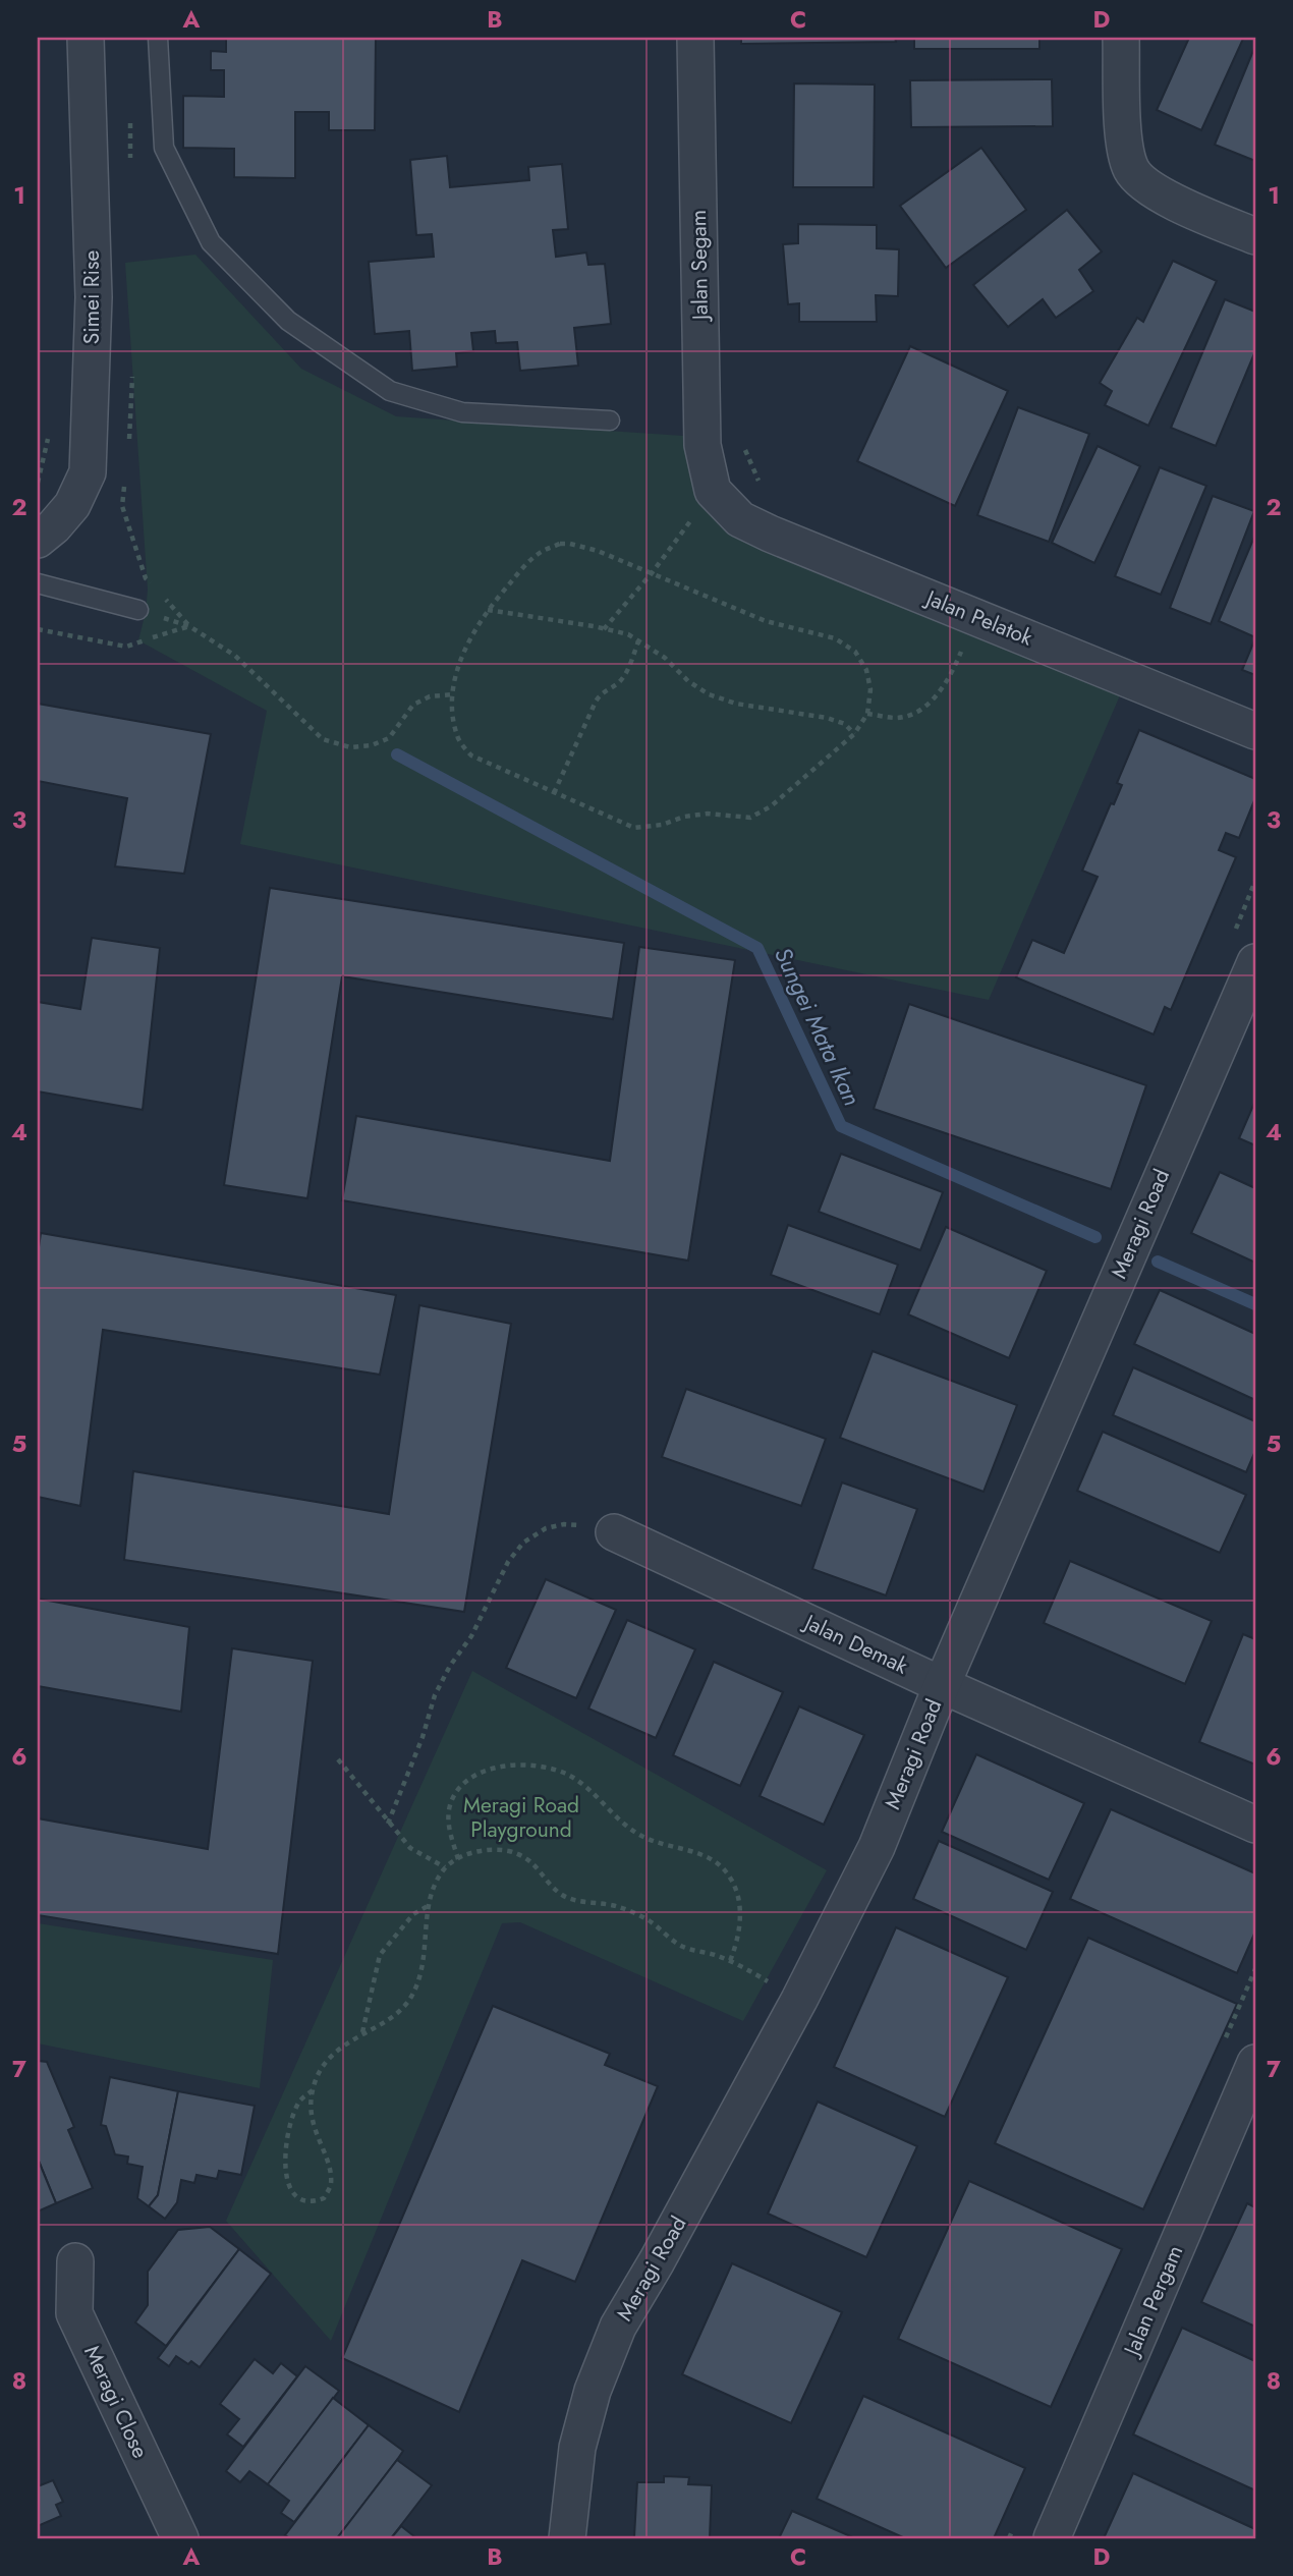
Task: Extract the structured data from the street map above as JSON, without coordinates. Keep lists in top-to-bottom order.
{
  "streets": {
    "street": [
      "Jalan Segam",
      "Simei Rise",
      "Jalan Pelatok",
      "Meragi Road",
      "Jalan Demak",
      "Jalan Pergam",
      "Meragi Close"
    ]
  },
  "crossings": [
    ["Jalan Segam", "Jalan Pelatok"],
    ["Meragi Road", "Jalan Demak"]
  ],
  "water": ["Sungei Mata Ikan"],
  "parks": ["Meragi Road Playground"],
  "grid": {
    "columns": [
      "A",
      "B",
      "C",
      "D"
    ],
    "rows": [
      "1",
      "2",
      "3",
      "4",
      "5",
      "6",
      "7",
      "8"
    ]
  }
}
